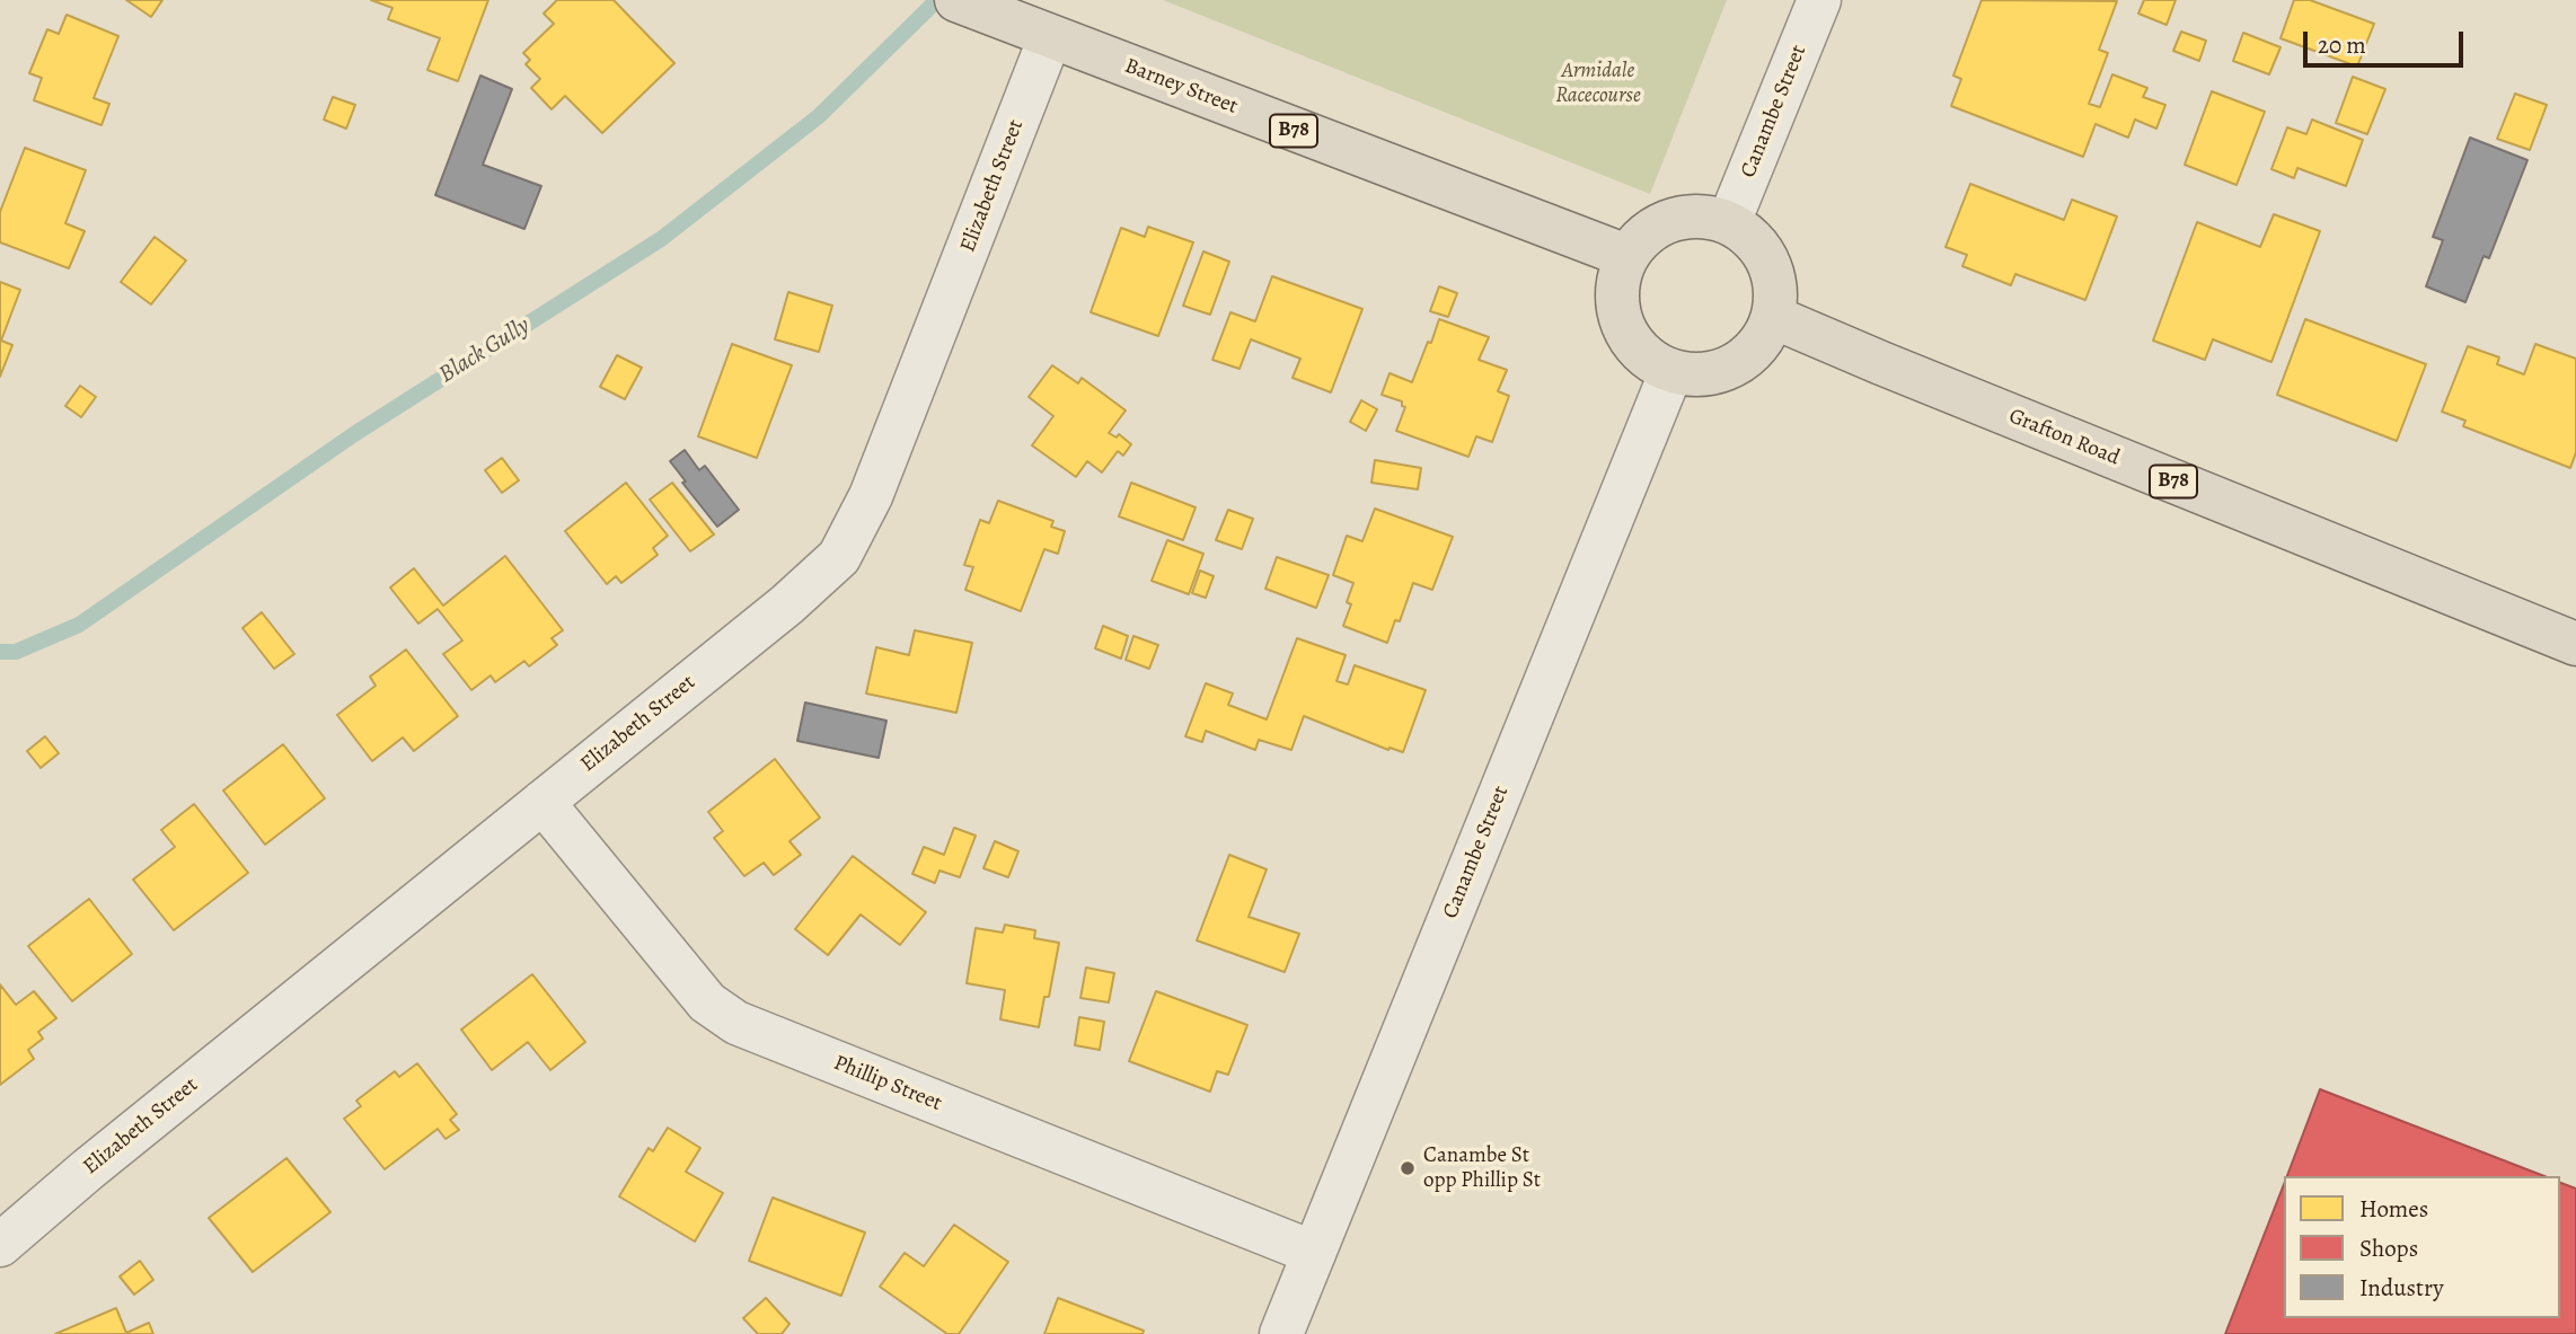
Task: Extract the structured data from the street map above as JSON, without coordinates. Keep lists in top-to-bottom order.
{
  "streets": {
    "main road": ["Barney Street", "B78", "Grafton Road"],
    "street": ["Canambe Street", "Elizabeth Street", "Phillip Street"]
  },
  "crossings": [
    ["Barney Street", "Canambe Street"],
    ["Barney Street", "Elizabeth Street"],
    ["Barney Street", "Grafton Road"],
    ["Canambe Street", "Grafton Road"],
    ["Canambe Street", "Phillip Street"],
    ["Elizabeth Street", "Phillip Street"]
  ],
  "water": ["Black Gully"],
  "parks": ["Armidale Racecourse"],
  "places": ["Canambe St opp Phillip St"],
  "legend": ["Homes", "Shops", "Industry"],
  "scale_bar": "20 m"
}
